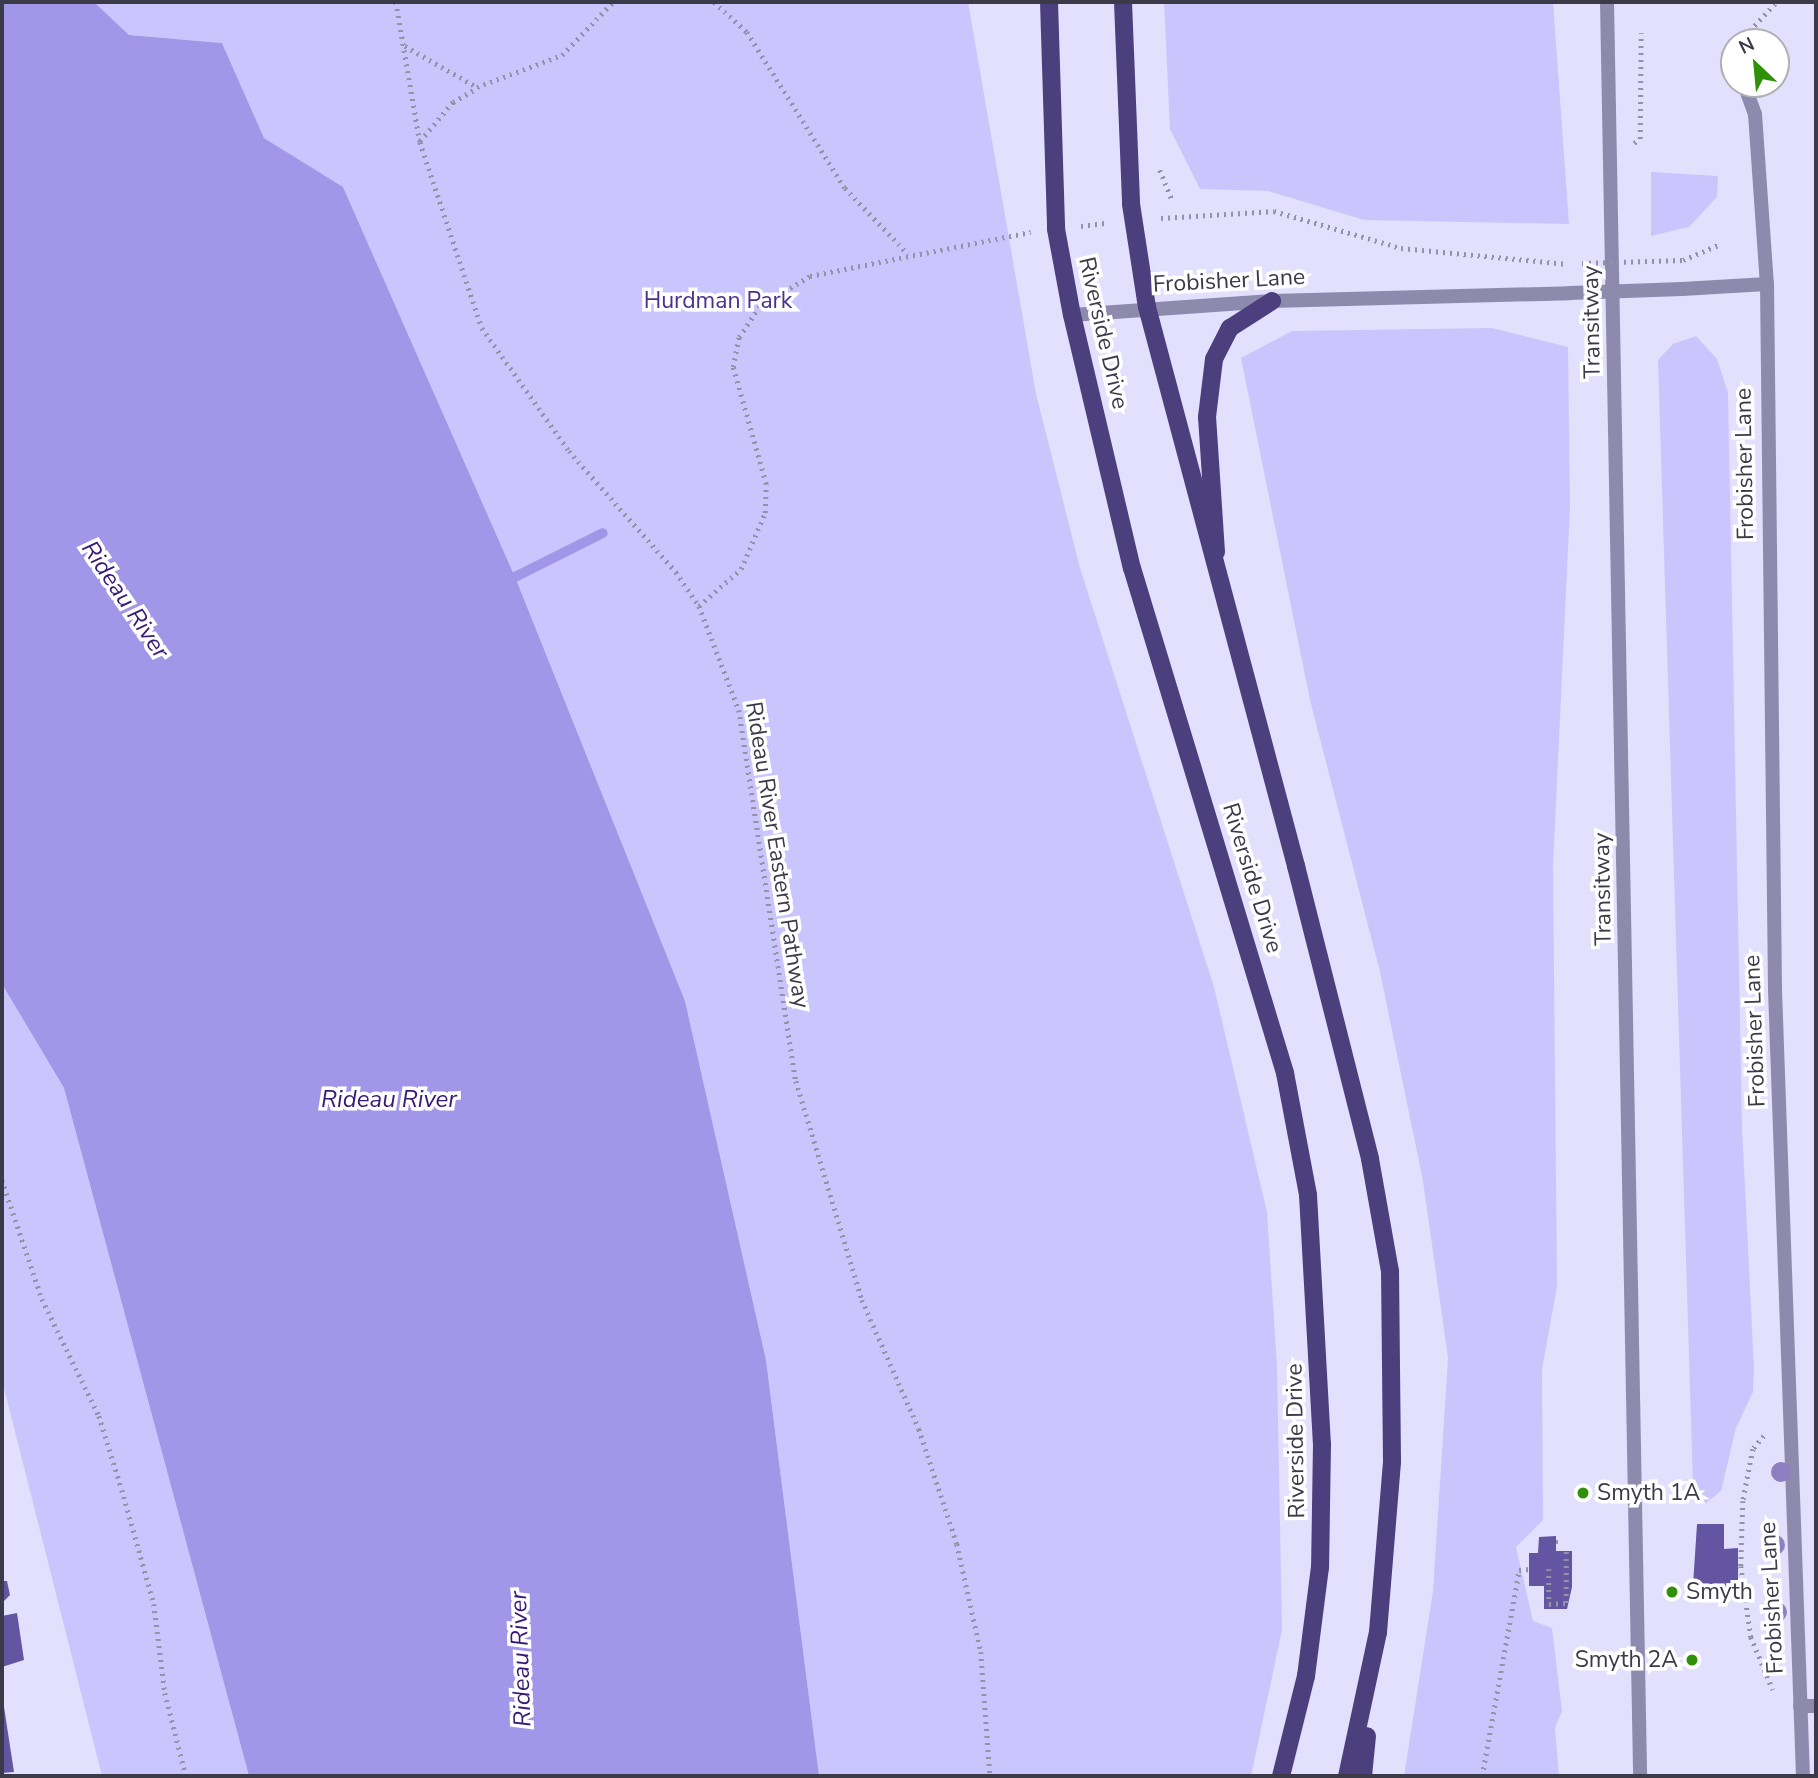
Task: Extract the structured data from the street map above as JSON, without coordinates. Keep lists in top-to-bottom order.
{
  "streets": {
    "main road": ["Riverside Drive"],
    "street": ["Frobisher Lane", "Transitway"],
    "path": ["Rideau River Eastern Pathway"]
  },
  "crossings": [
    ["Frobisher Lane", "Riverside Drive"]
  ],
  "water": ["Rideau River"],
  "parks": ["Hurdman Park"],
  "places": ["Smyth 1A", "Smyth", "Smyth 2A"],
  "north": "top left"
}
